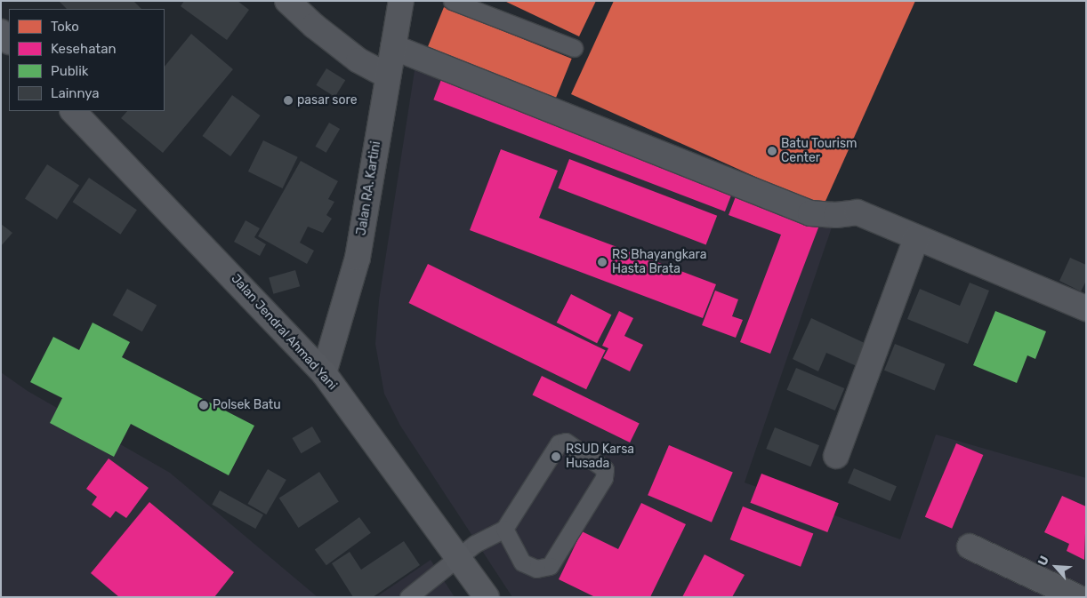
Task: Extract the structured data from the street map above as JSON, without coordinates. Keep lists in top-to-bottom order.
{
  "streets": {
    "main road": ["Jalan Jendral Ahmad Yani"],
    "street": ["Jalan RA. Kartini"]
  },
  "crossings": [
    ["Jalan RA. Kartini", "Jalan Jendral Ahmad Yani"]
  ],
  "places": [
    "pasar sore",
    "Batu Tourism Center",
    "RS Bhayangkara Hasta Brata",
    "Polsek Batu",
    "RSUD Karsa Husada"
  ],
  "legend": [
    "Toko",
    "Kesehatan",
    "Publik",
    "Lainnya"
  ],
  "north": "top left"
}
